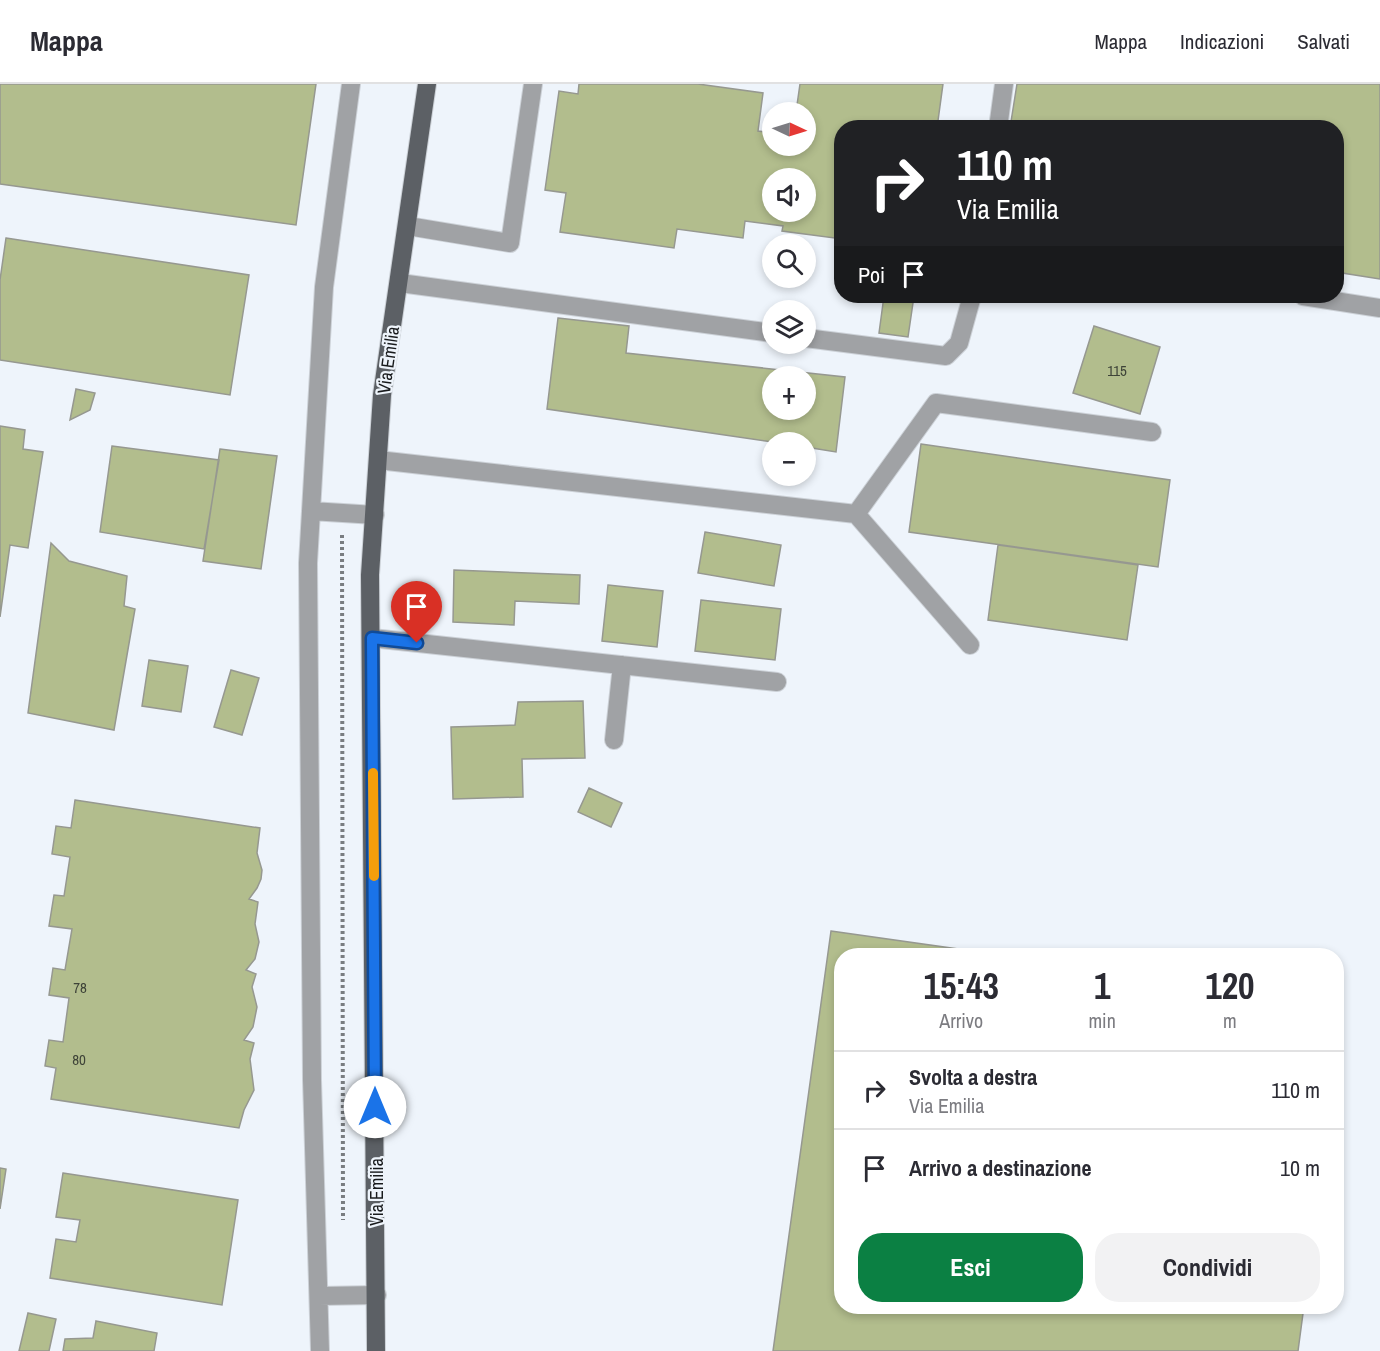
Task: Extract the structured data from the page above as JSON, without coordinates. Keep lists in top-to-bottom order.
{
  "streets": {
    "main road": ["Via Emilia"]
  },
  "house_numbers": ["115", "78", "80"],
  "north": "right",
  "page": {
    "header": "Mappa",
    "nav": ["Mappa", "Indicazioni", "Salvati"],
    "map_buttons": ["+", "−"],
    "turn": ["110 m", "Via Emilia"],
    "then": "Poi",
    "eta": [
      "15:43",
      "Arrivo",
      "1",
      "min",
      "120",
      "m"
    ],
    "list": [
      {
        "name": "Svolta a destra",
        "note": "Via Emilia",
        "value": "110 m"
      },
      {
        "name": "Arrivo a destinazione",
        "value": "10 m"
      }
    ],
    "buttons": ["Esci", "Condividi"]
  }
}
